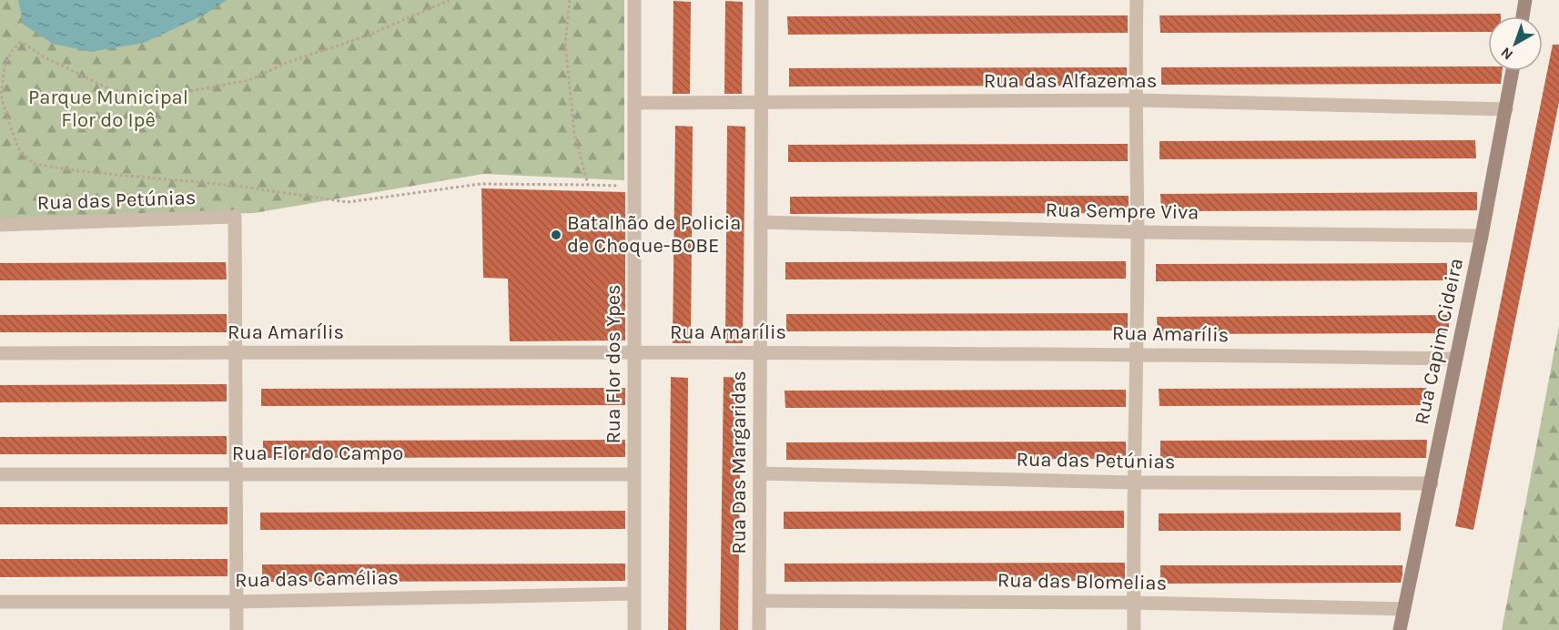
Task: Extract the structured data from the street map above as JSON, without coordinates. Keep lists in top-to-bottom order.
{
  "streets": {
    "street": [
      "Rua das Alfazemas",
      "Rua das Petúnias",
      "Rua Sempre Viva",
      "Rua Amarílis",
      "Rua Capim Cideira",
      "Rua Flor dos Ypes",
      "Rua Flor do Campo",
      "Rua Das Margaridas",
      "Rua das Camélias",
      "Rua das Blomelias"
    ]
  },
  "crossings": [
    ["Rua das Alfazemas", "Rua Capim Cideira"],
    ["Rua das Alfazemas", "Rua Flor dos Ypes"],
    ["Rua das Alfazemas", "Rua Das Margaridas"],
    ["Rua das Petúnias", "Rua Amarílis"],
    ["Rua das Petúnias", "Rua Capim Cideira"],
    ["Rua das Petúnias", "Rua Das Margaridas"],
    ["Rua Sempre Viva", "Rua Capim Cideira"],
    ["Rua Sempre Viva", "Rua Das Margaridas"],
    ["Rua Amarílis", "Rua Capim Cideira"],
    ["Rua Amarílis", "Rua Flor dos Ypes"],
    ["Rua Amarílis", "Rua Das Margaridas"],
    ["Rua Capim Cideira", "Rua das Blomelias"],
    ["Rua Flor dos Ypes", "Rua Flor do Campo"],
    ["Rua Flor dos Ypes", "Rua das Camélias"],
    ["Rua Das Margaridas", "Rua das Blomelias"]
  ],
  "parks": ["Parque Municipal Flor do Ipê"],
  "places": ["Batalhão de Policia de Choque-BOBE"],
  "north": "bottom left"
}
